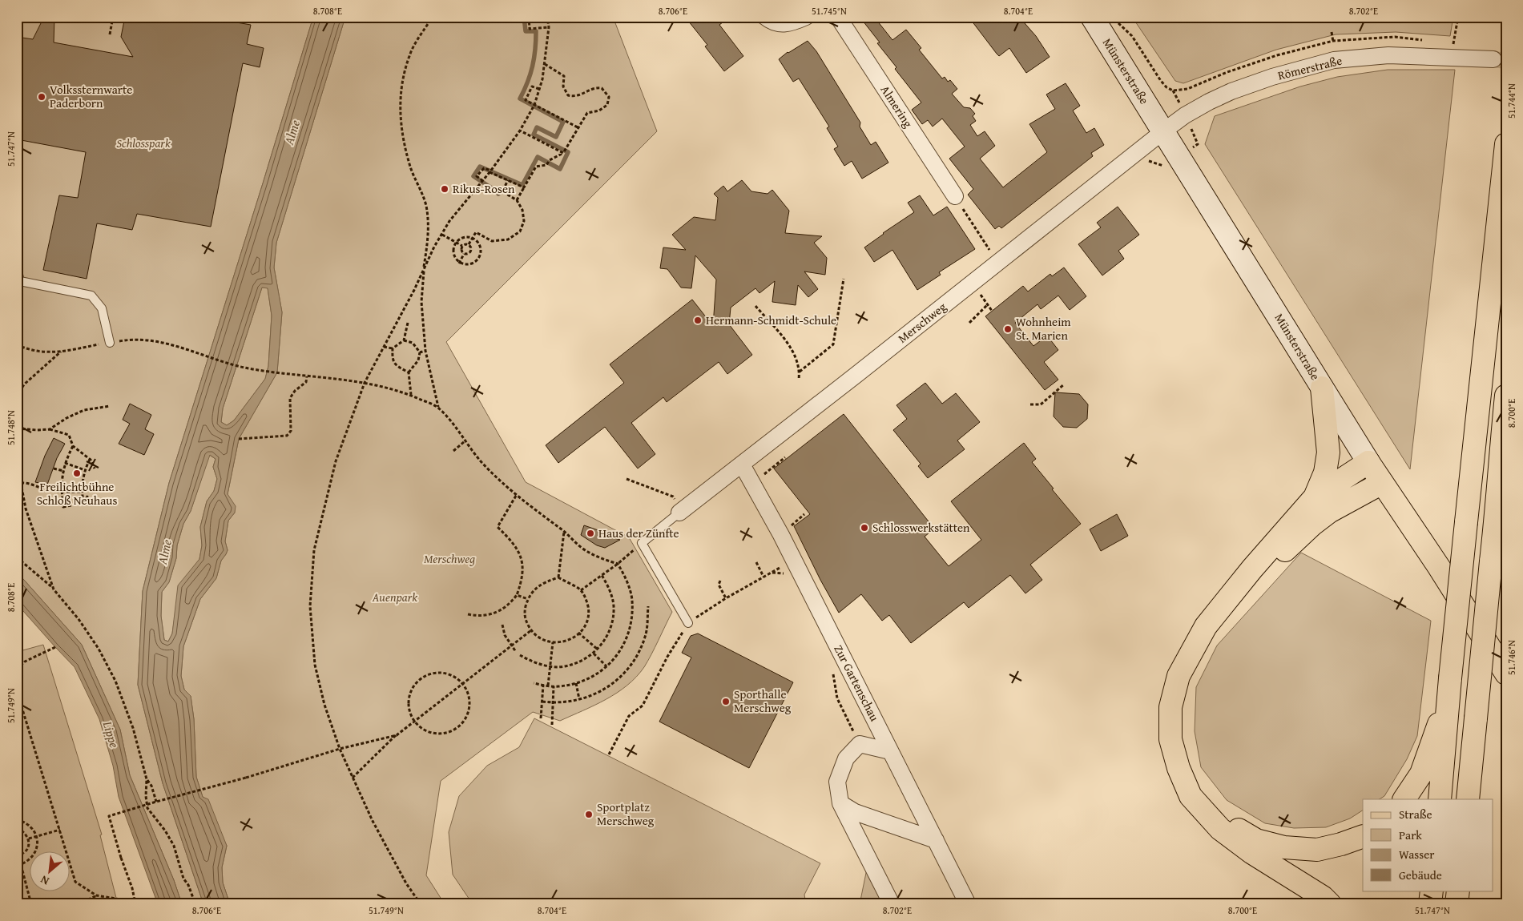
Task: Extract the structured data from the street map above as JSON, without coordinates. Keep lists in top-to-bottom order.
{
  "streets": {
    "main road": ["Münsterstraße"],
    "street": [
      "Römerstraße",
      "Almering",
      "Merschweg",
      "Zur Gartenschau"
    ]
  },
  "crossings": [
    ["Römerstraße", "Münsterstraße"],
    ["Römerstraße", "Merschweg"],
    ["Münsterstraße", "Merschweg"],
    ["Merschweg", "Zur Gartenschau"]
  ],
  "water": ["Alme", "Lippe"],
  "parks": ["Schlosspark", "Merschweg", "Auenpark"],
  "places": [
    "Volkssternwarte Paderborn",
    "Rikus-Rosen",
    "Hermann-Schmidt-Schule",
    "Wohnheim St. Marien",
    "Freilichtbühne Schloß Neuhaus",
    "Schlosswerkstätten",
    "Haus der Zünfte",
    "Sporthalle Merschweg",
    "Sportplatz Merschweg"
  ],
  "legend": [
    "Straße",
    "Park",
    "Wasser",
    "Gebäude"
  ],
  "north": "bottom left",
  "coordinates": [
    "8.708°E",
    "8.706°E",
    "51.745°N",
    "8.704°E",
    "8.702°E",
    "51.744°N",
    "51.747°N",
    "8.700°E",
    "51.748°N",
    "51.746°N",
    "51.749°N"
  ]
}
